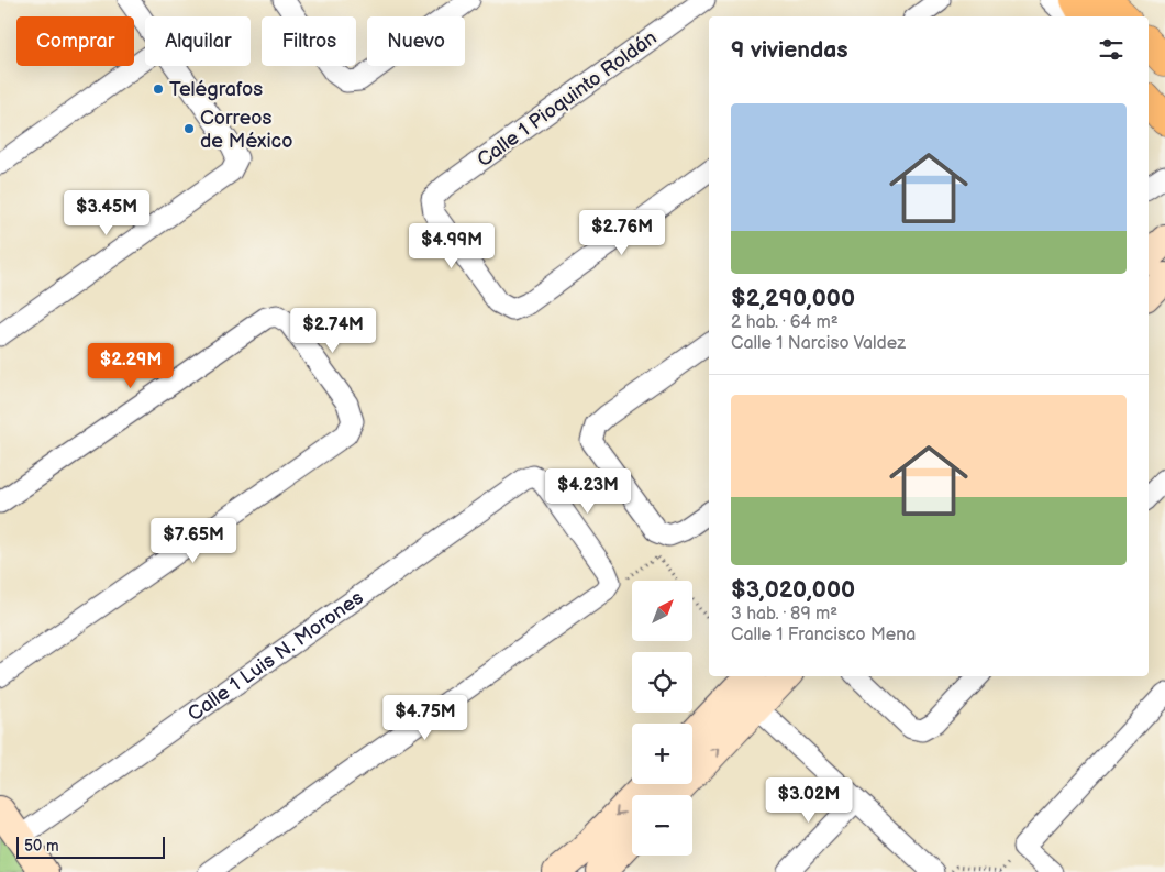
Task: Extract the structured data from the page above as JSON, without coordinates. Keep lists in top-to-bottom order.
{
  "streets": {
    "street": ["Calle 1 Pioquinto Roldán", "Calle 1 Luis N. Morones"]
  },
  "places": ["Telégrafos", "Correos de México"],
  "scale_bar": "50 m",
  "north": "top right",
  "page": {
    "chip": [
      "Comprar",
      "Alquilar",
      "Filtros",
      "Nuevo"
    ],
    "heading": "9 viviendas",
    "list": [
      {
        "name": "$2,290,000",
        "note": "2 hab. · 64 m² · Calle 1 Narciso Valdez"
      },
      {
        "name": "$3,020,000",
        "note": "3 hab. · 89 m² · Calle 1 Francisco Mena"
      }
    ],
    "price": [
      "$3.45M",
      "$2.76M",
      "$4.99M",
      "$2.74M",
      "$2.29M",
      "$4.23M",
      "$7.65M",
      "$4.75M",
      "$3.02M"
    ],
    "map_buttons": ["+", "−"],
    "scale": "50 m"
  }
}
